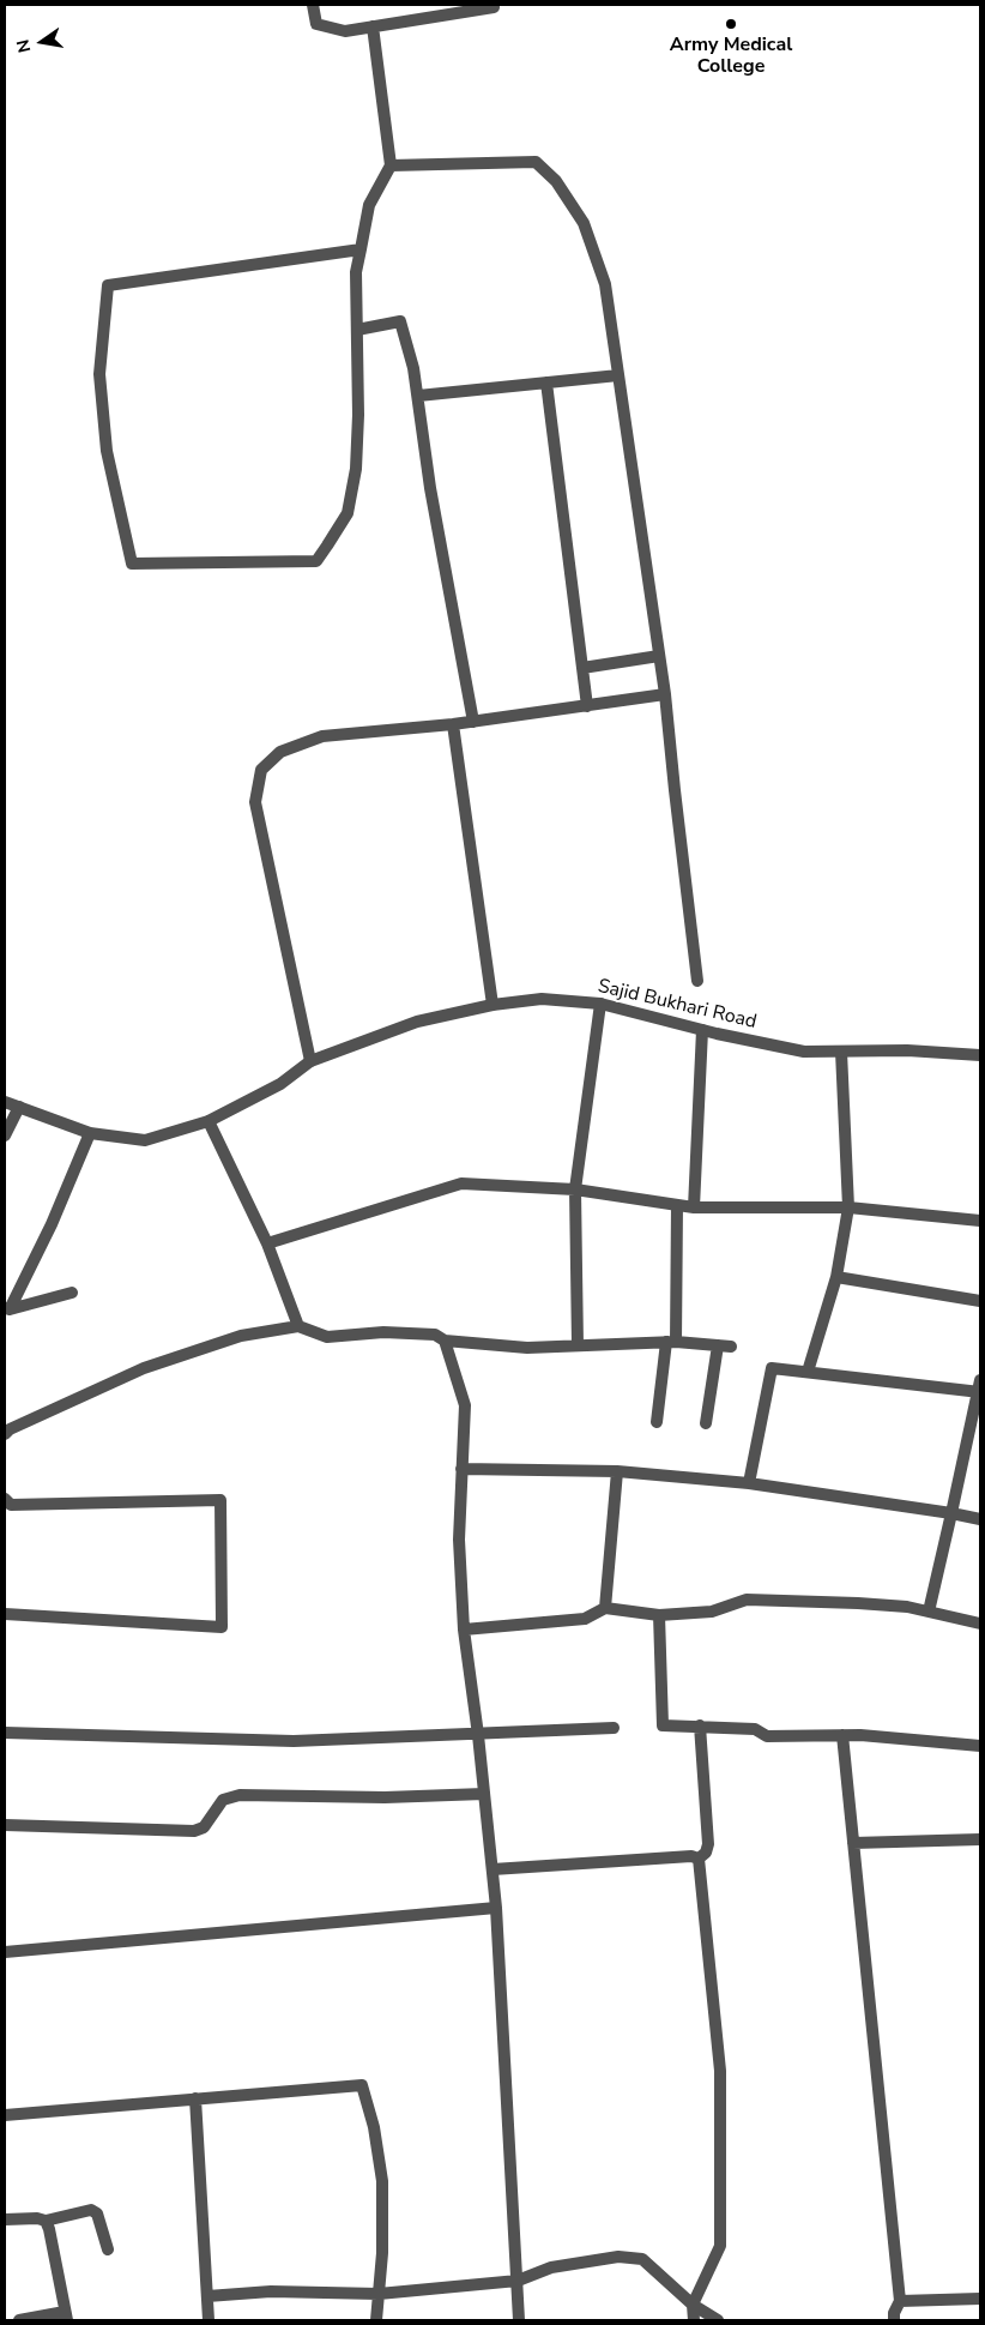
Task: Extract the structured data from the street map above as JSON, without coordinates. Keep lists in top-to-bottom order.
{
  "streets": {
    "street": ["Sajid Bukhari Road"]
  },
  "places": ["Army Medical College"],
  "north": "left"
}
